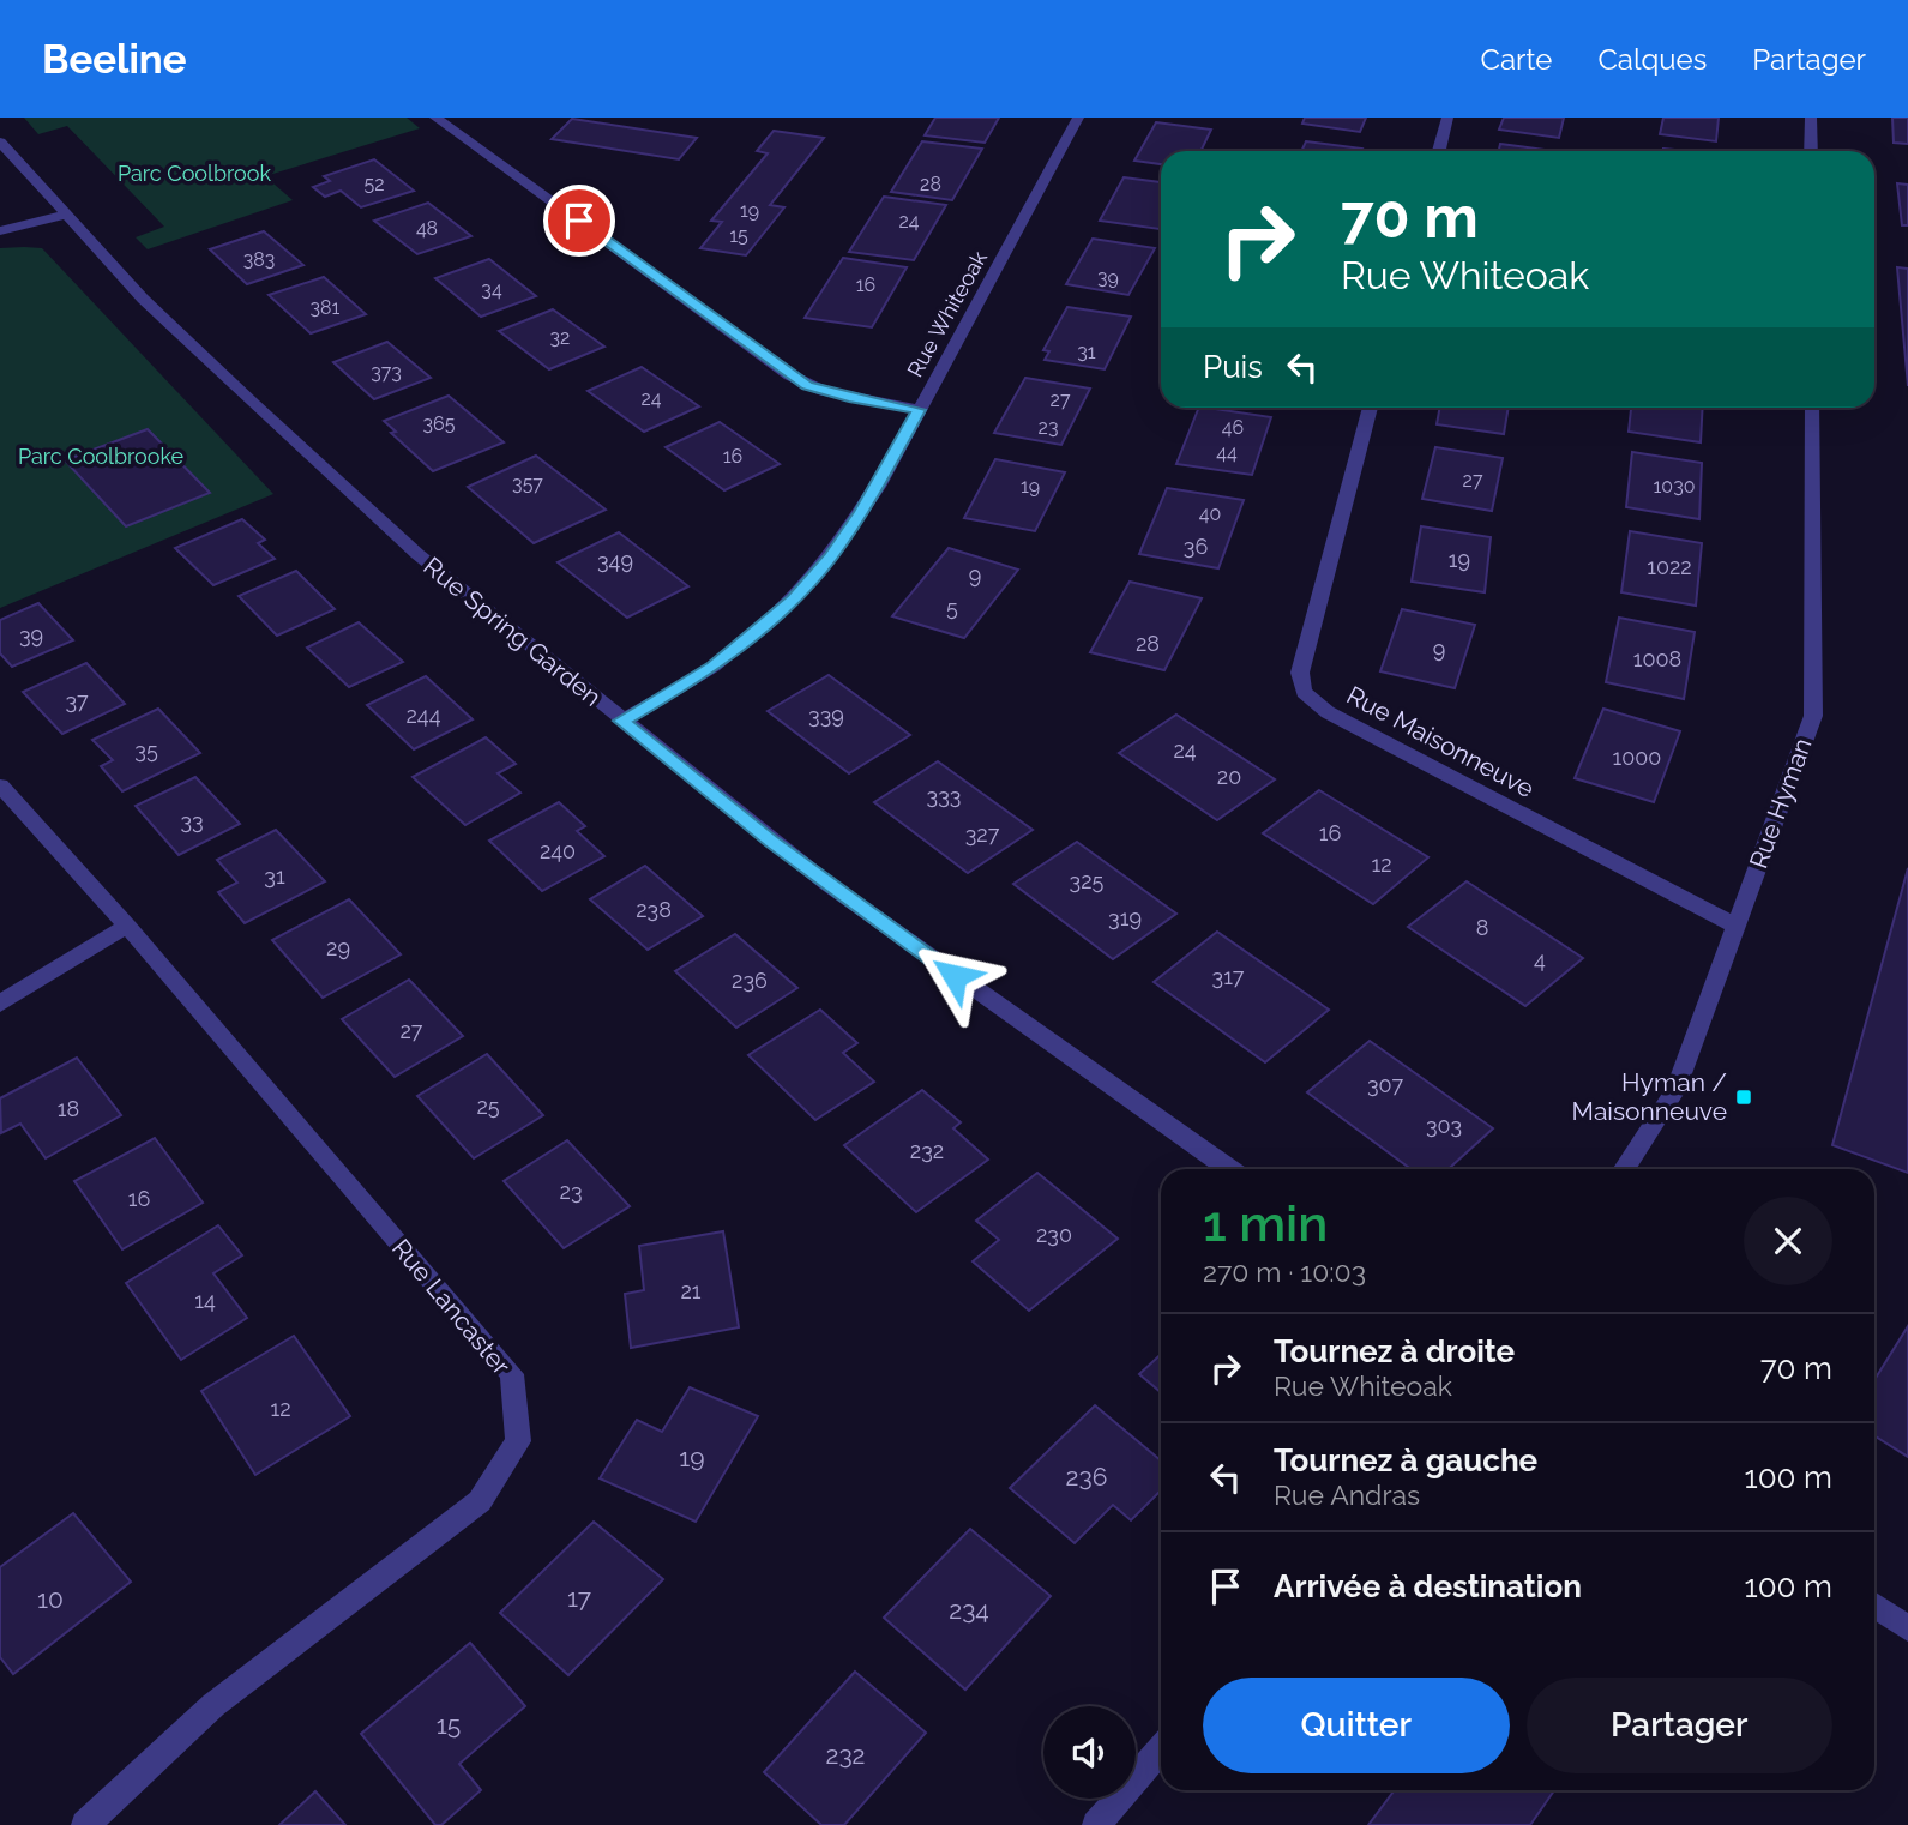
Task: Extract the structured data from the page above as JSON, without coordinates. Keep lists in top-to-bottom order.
{
  "streets": {
    "street": [
      "Rue Whiteoak",
      "Rue Spring Garden",
      "Rue Maisonneuve",
      "Rue Hyman",
      "Rue Lancaster"
    ]
  },
  "crossings": [
    ["Rue Whiteoak", "Rue Spring Garden"],
    ["Rue Maisonneuve", "Rue Hyman"]
  ],
  "parks": ["Parc Coolbrook", "Parc Coolbrooke"],
  "places": {
    "transit": ["Hyman / Maisonneuve"]
  },
  "house_numbers": [
    "52",
    "28",
    "19",
    "24",
    "48",
    "15",
    "383",
    "39",
    "16",
    "34",
    "381",
    "32",
    "31",
    "373",
    "24",
    "27",
    "365",
    "23",
    "46",
    "44",
    "16",
    "27",
    "357",
    "19",
    "1030",
    "40",
    "36",
    "19",
    "349",
    "1022",
    "9",
    "5",
    "39",
    "28",
    "9",
    "1008",
    "37",
    "244",
    "339",
    "35",
    "24",
    "1000",
    "20",
    "333",
    "33",
    "16",
    "327",
    "240",
    "12",
    "31",
    "325",
    "238",
    "319",
    "8",
    "29",
    "4",
    "317",
    "236",
    "27",
    "307",
    "25",
    "18",
    "303",
    "232",
    "23",
    "16",
    "230",
    "21",
    "14",
    "12",
    "19",
    "236",
    "17",
    "10",
    "234",
    "15",
    "232"
  ],
  "page": {
    "header": "Beeline",
    "nav": ["Carte", "Calques", "Partager"],
    "turn": ["70 m", "Rue Whiteoak"],
    "then": "Puis",
    "heading": ["1 min", "270 m · 10:03"],
    "list": [
      {
        "name": "Tournez à droite",
        "note": "Rue Whiteoak",
        "value": "70 m"
      },
      {
        "name": "Tournez à gauche",
        "note": "Rue Andras",
        "value": "100 m"
      },
      {
        "name": "Arrivée à destination",
        "value": "100 m"
      }
    ],
    "buttons": ["Quitter", "Partager"]
  }
}
